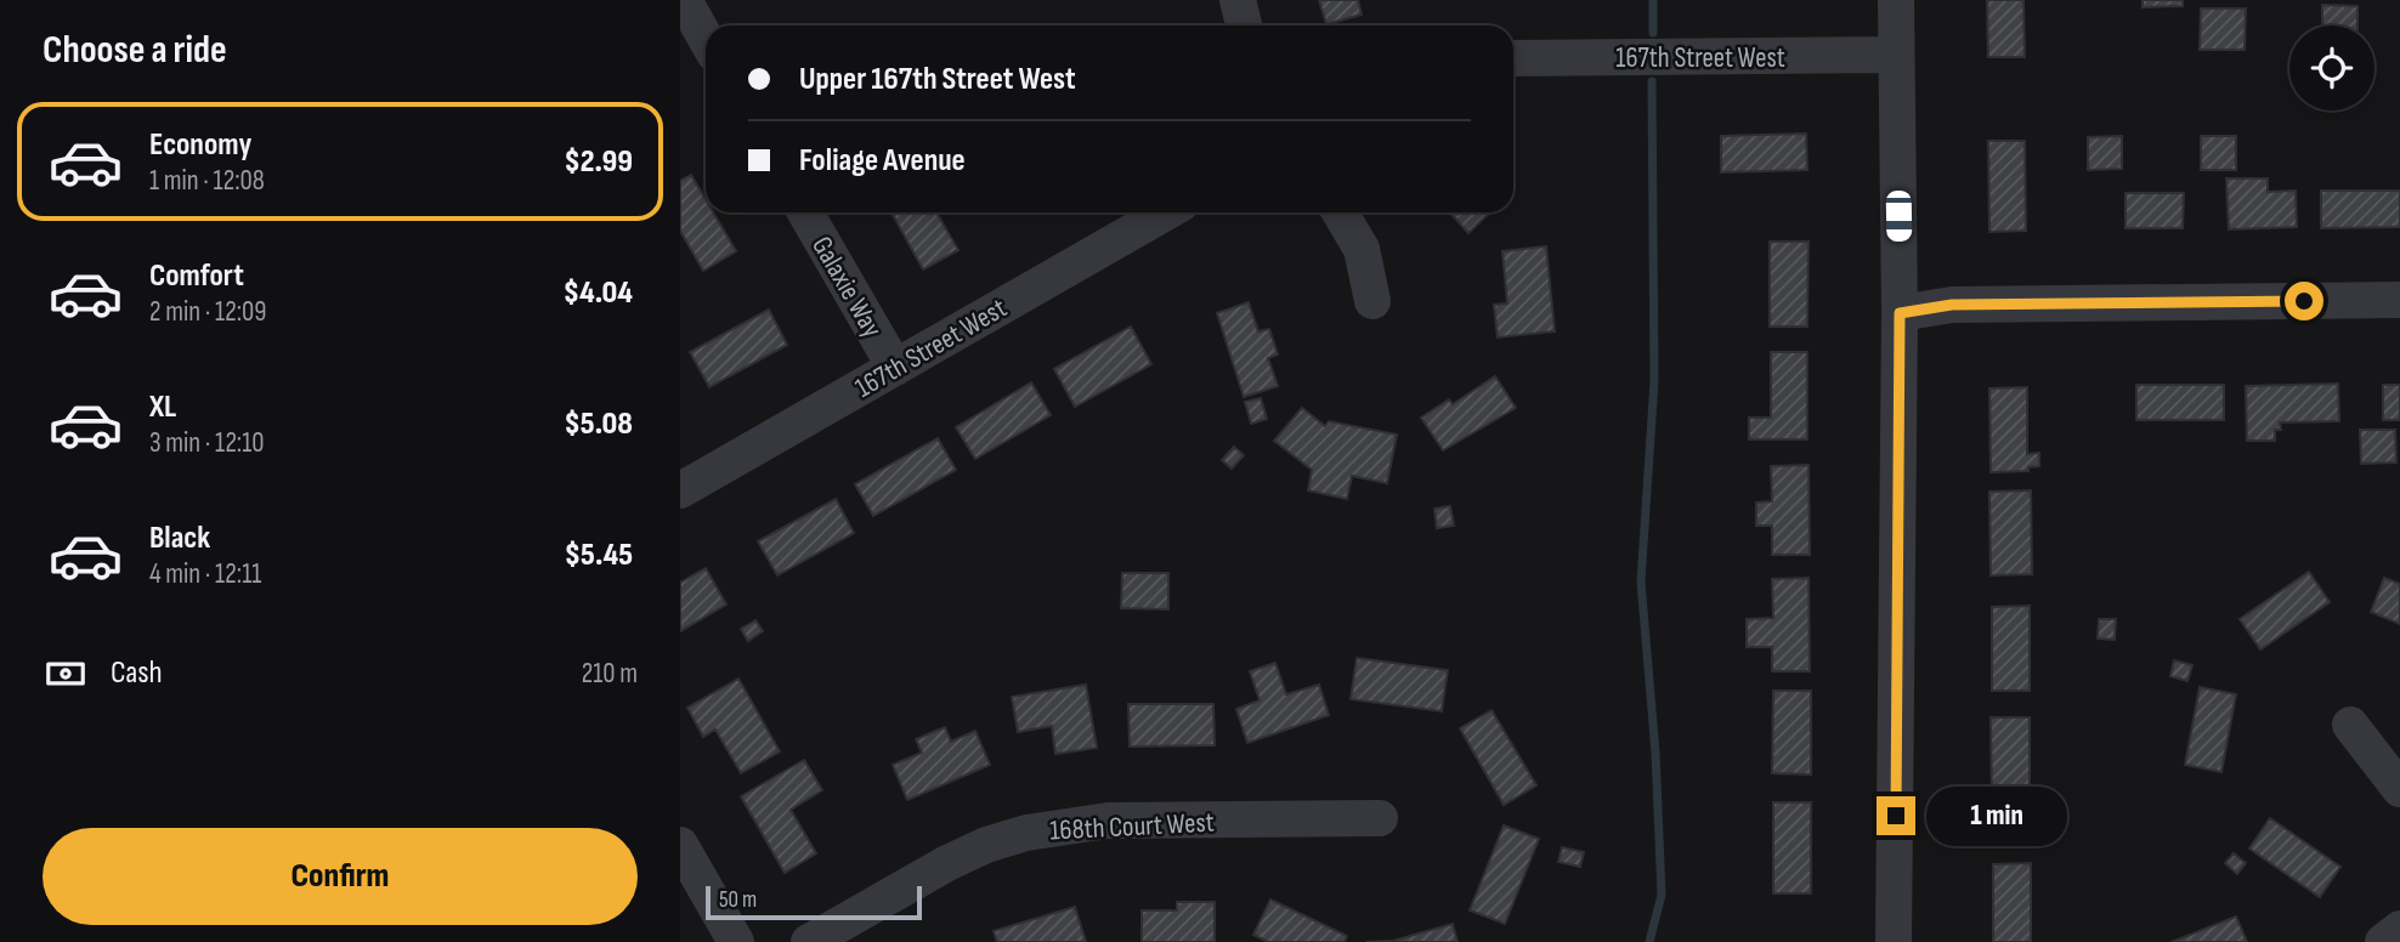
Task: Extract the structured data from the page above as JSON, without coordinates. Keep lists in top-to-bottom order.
{
  "streets": {
    "street": ["167th Street West", "Galaxie Way", "168th Court West"]
  },
  "crossings": [
    ["167th Street West", "Galaxie Way"]
  ],
  "scale_bar": "50 m",
  "page": {
    "heading": "Choose a ride",
    "banner": ["Upper 167th Street West", "Foliage Avenue"],
    "list": [
      {
        "name": "Economy",
        "note": "1 min · 12:08",
        "value": "$2.99"
      },
      {
        "name": "Comfort",
        "note": "2 min · 12:09",
        "value": "$4.04"
      },
      {
        "name": "XL",
        "note": "3 min · 12:10",
        "value": "$5.08"
      },
      {
        "name": "Black",
        "note": "4 min · 12:11",
        "value": "$5.45"
      }
    ],
    "pay": ["Cash", "210 m"],
    "bubble": "1 min",
    "buttons": "Confirm",
    "scale": "50 m"
  }
}
